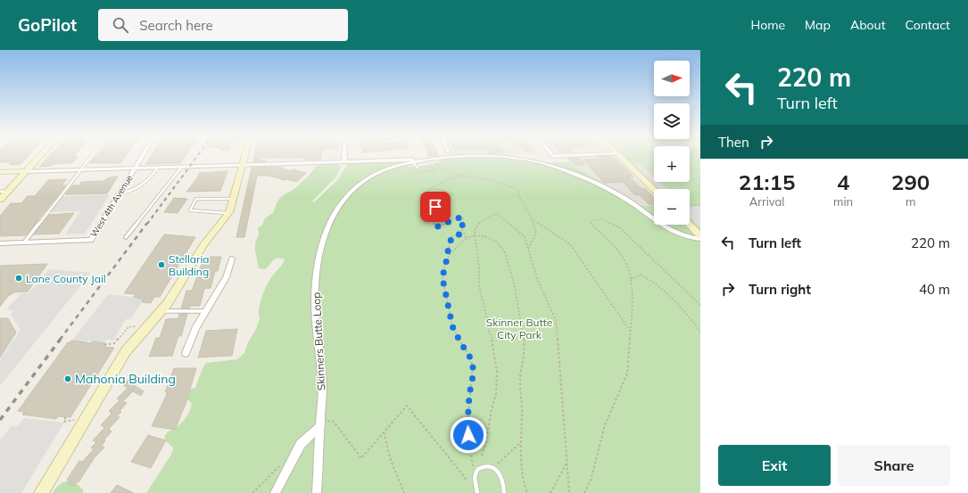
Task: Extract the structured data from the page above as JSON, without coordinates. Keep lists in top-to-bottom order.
{
  "streets": {
    "street": ["West 4th Avenue", "Skinners Butte Loop"]
  },
  "parks": ["Skinner Butte City Park"],
  "places": ["Stellaria Building", "Lane County Jail", "Mahonia Building"],
  "north": "right",
  "page": {
    "header": "GoPilot",
    "search": "Search here",
    "nav": [
      "Home",
      "Map",
      "About",
      "Contact"
    ],
    "turn": ["220 m", "Turn left"],
    "map_buttons": ["+", "−"],
    "then": "Then",
    "eta": [
      "21:15",
      "Arrival",
      "4",
      "min",
      "290",
      "m"
    ],
    "list": [
      {
        "name": "Turn left",
        "value": "220 m"
      },
      {
        "name": "Turn right",
        "value": "40 m"
      }
    ],
    "buttons": ["Exit", "Share"]
  }
}
